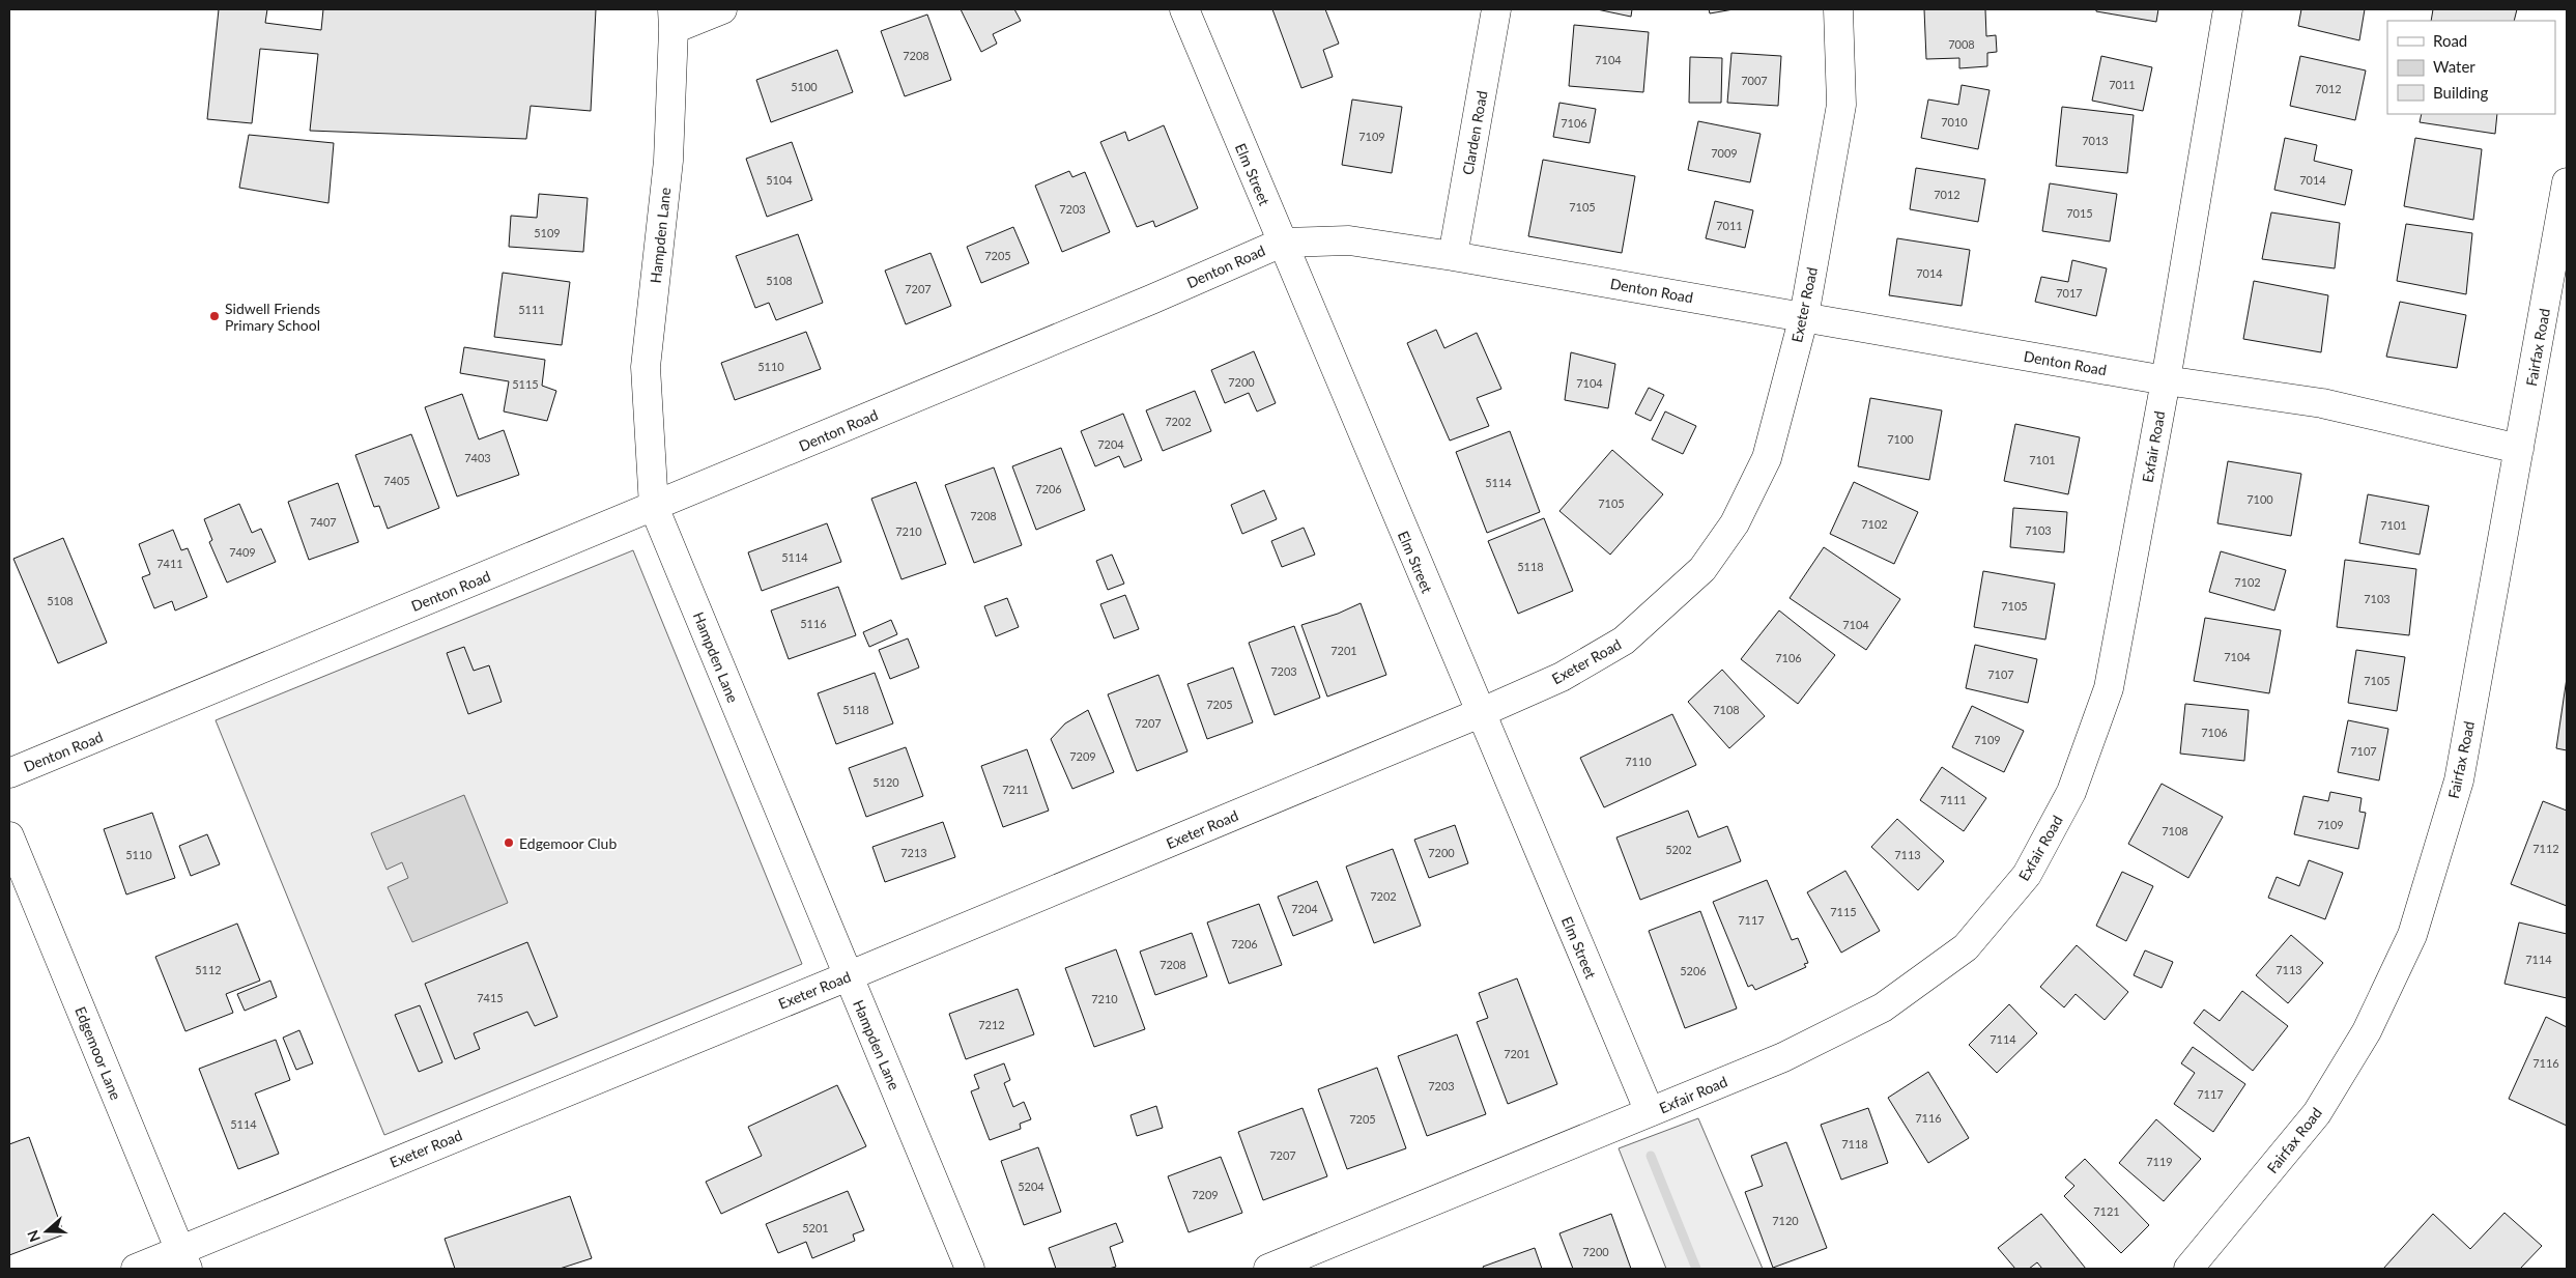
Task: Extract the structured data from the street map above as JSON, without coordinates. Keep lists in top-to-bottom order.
{
  "streets": {
    "street": [
      "Clarden Road",
      "Elm Street",
      "Hampden Lane",
      "Denton Road",
      "Exeter Road",
      "Fairfax Road",
      "Exfair Road",
      "Edgemoor Lane"
    ]
  },
  "crossings": [
    ["Clarden Road", "Denton Road"],
    ["Elm Street", "Denton Road"],
    ["Elm Street", "Exeter Road"],
    ["Elm Street", "Exfair Road"],
    ["Hampden Lane", "Denton Road"],
    ["Hampden Lane", "Exeter Road"],
    ["Denton Road", "Exeter Road"],
    ["Denton Road", "Fairfax Road"],
    ["Denton Road", "Exfair Road"],
    ["Exeter Road", "Edgemoor Lane"]
  ],
  "places": ["Sidwell Friends Primary School", "Edgemoor Club"],
  "house_numbers": [
    "7008",
    "7208",
    "7104",
    "7007",
    "7011",
    "5100",
    "7012",
    "7010",
    "7106",
    "7109",
    "7013",
    "7009",
    "5104",
    "7014",
    "7012",
    "7105",
    "7203",
    "7015",
    "7011",
    "5109",
    "7205",
    "7014",
    "5108",
    "7207",
    "7017",
    "5111",
    "5110",
    "7200",
    "7104",
    "5115",
    "7202",
    "7100",
    "7204",
    "7403",
    "7101",
    "7405",
    "5114",
    "7206",
    "7100",
    "7105",
    "7208",
    "7407",
    "7102",
    "7101",
    "7103",
    "7210",
    "7409",
    "5114",
    "7411",
    "5118",
    "7102",
    "7103",
    "5108",
    "7105",
    "5116",
    "7104",
    "7201",
    "7104",
    "7106",
    "7203",
    "7107",
    "7105",
    "7205",
    "5118",
    "7108",
    "7207",
    "7106",
    "7109",
    "7107",
    "7209",
    "7110",
    "5120",
    "7211",
    "7111",
    "7109",
    "7108",
    "7112",
    "5202",
    "7213",
    "7200",
    "5110",
    "7113",
    "7202",
    "7204",
    "7115",
    "7117",
    "7206",
    "7114",
    "7208",
    "5112",
    "7113",
    "5206",
    "7415",
    "7210",
    "7212",
    "7114",
    "7201",
    "7116",
    "7203",
    "7117",
    "7116",
    "7205",
    "5114",
    "7118",
    "7207",
    "7119",
    "5204",
    "7209",
    "7121",
    "7120",
    "5201",
    "7200"
  ],
  "legend": ["Road", "Water", "Building"],
  "north": "left"
}
